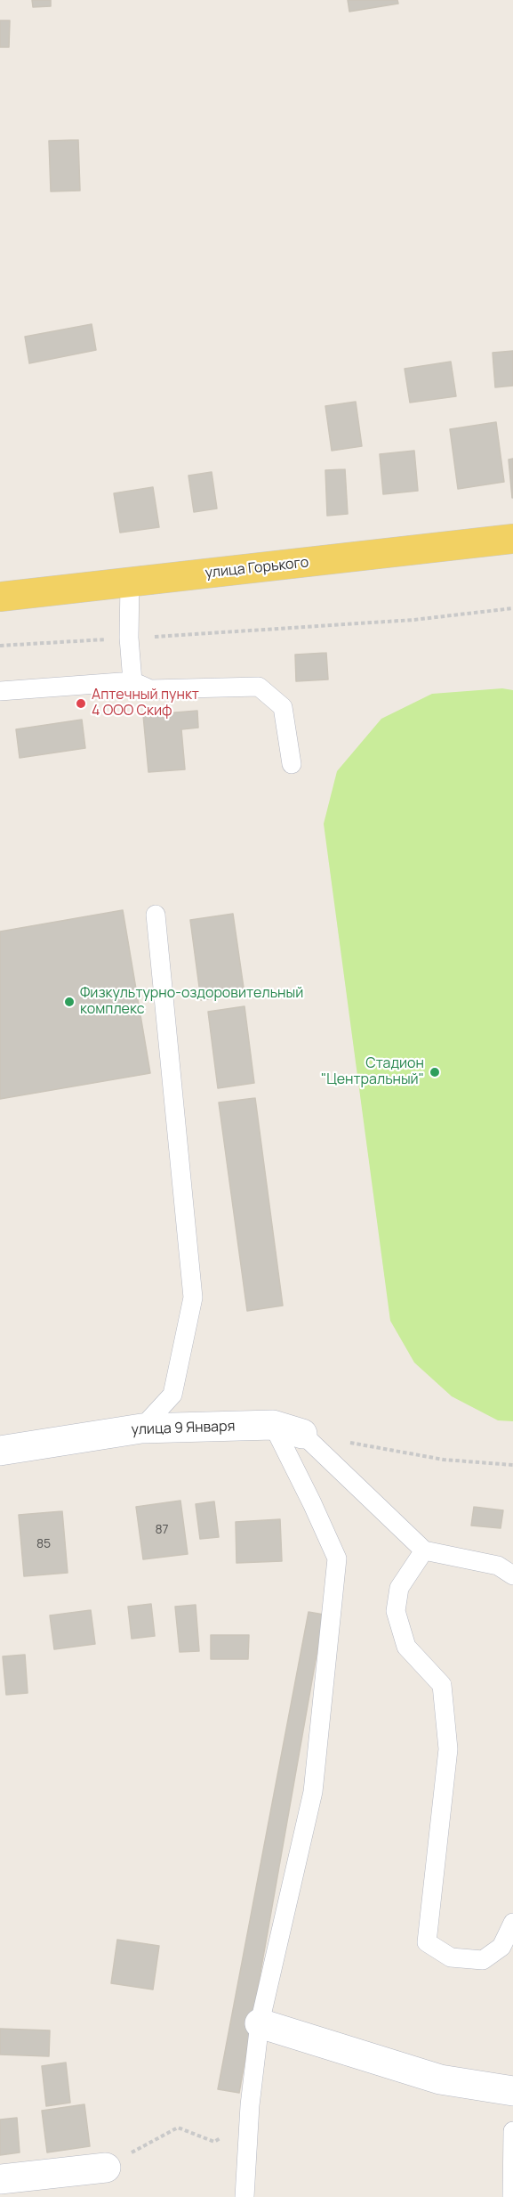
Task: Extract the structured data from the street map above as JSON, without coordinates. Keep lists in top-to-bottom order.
{
  "streets": {
    "main road": ["улица Горького"],
    "street": ["улица 9 Января"]
  },
  "places": ["Аптечный пункт 4 ООО Скиф", "Физкультурно-оздоровительный комплекс", "Стадион \"Центральный\""],
  "house_numbers": ["87", "85"]
}
